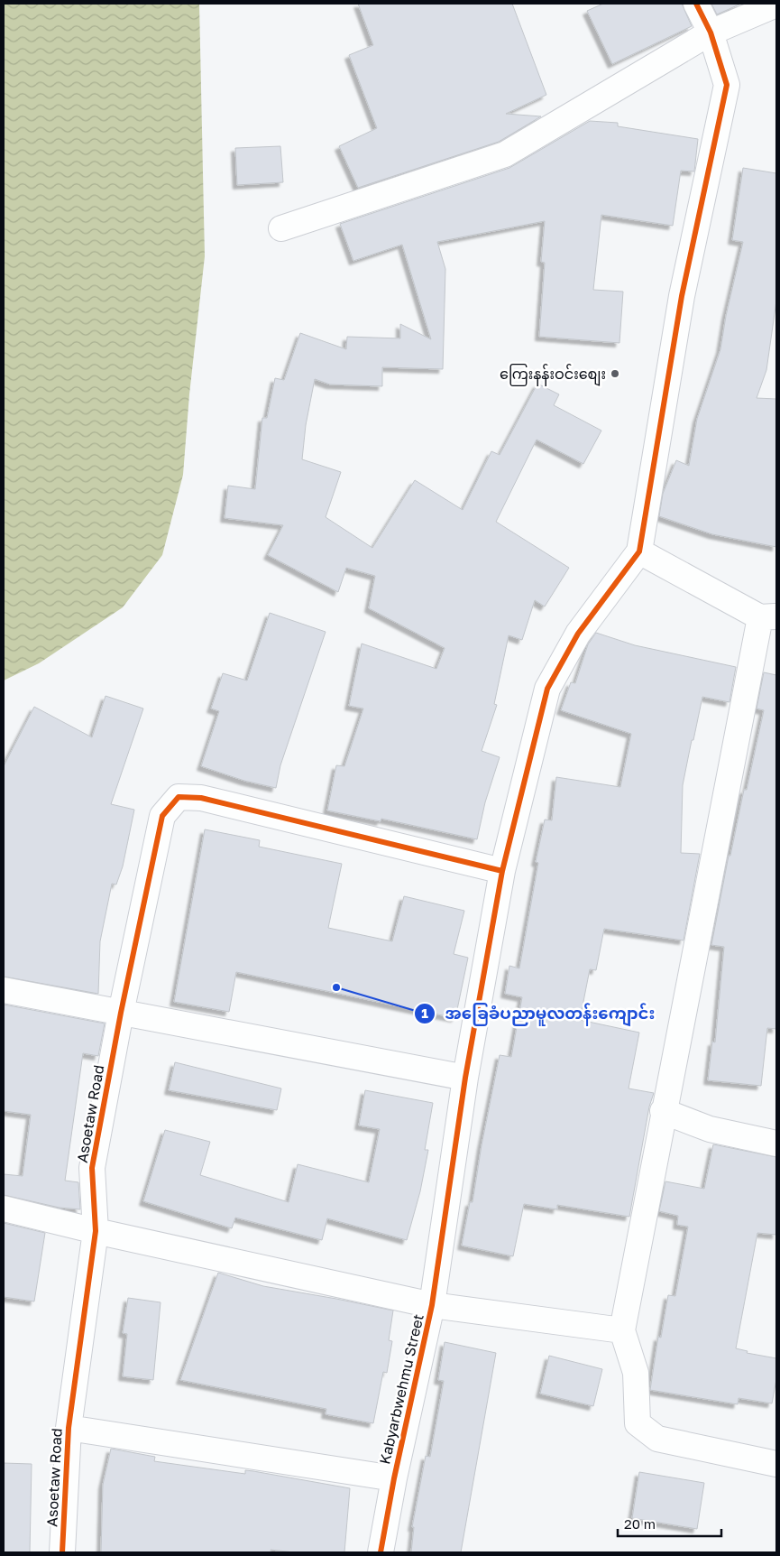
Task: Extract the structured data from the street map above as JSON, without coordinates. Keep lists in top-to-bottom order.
{
  "streets": {
    "street": ["Asoetaw Road", "Kabyarbwehmu Street"]
  },
  "crossings": [
    ["Asoetaw Road", "Kabyarbwehmu Street"]
  ],
  "places": ["ကြေးနန်းဝင်းစျေး", "အခြေခံပညာမူလတန်းကျောင်း"],
  "scale_bar": "20 m"
}
